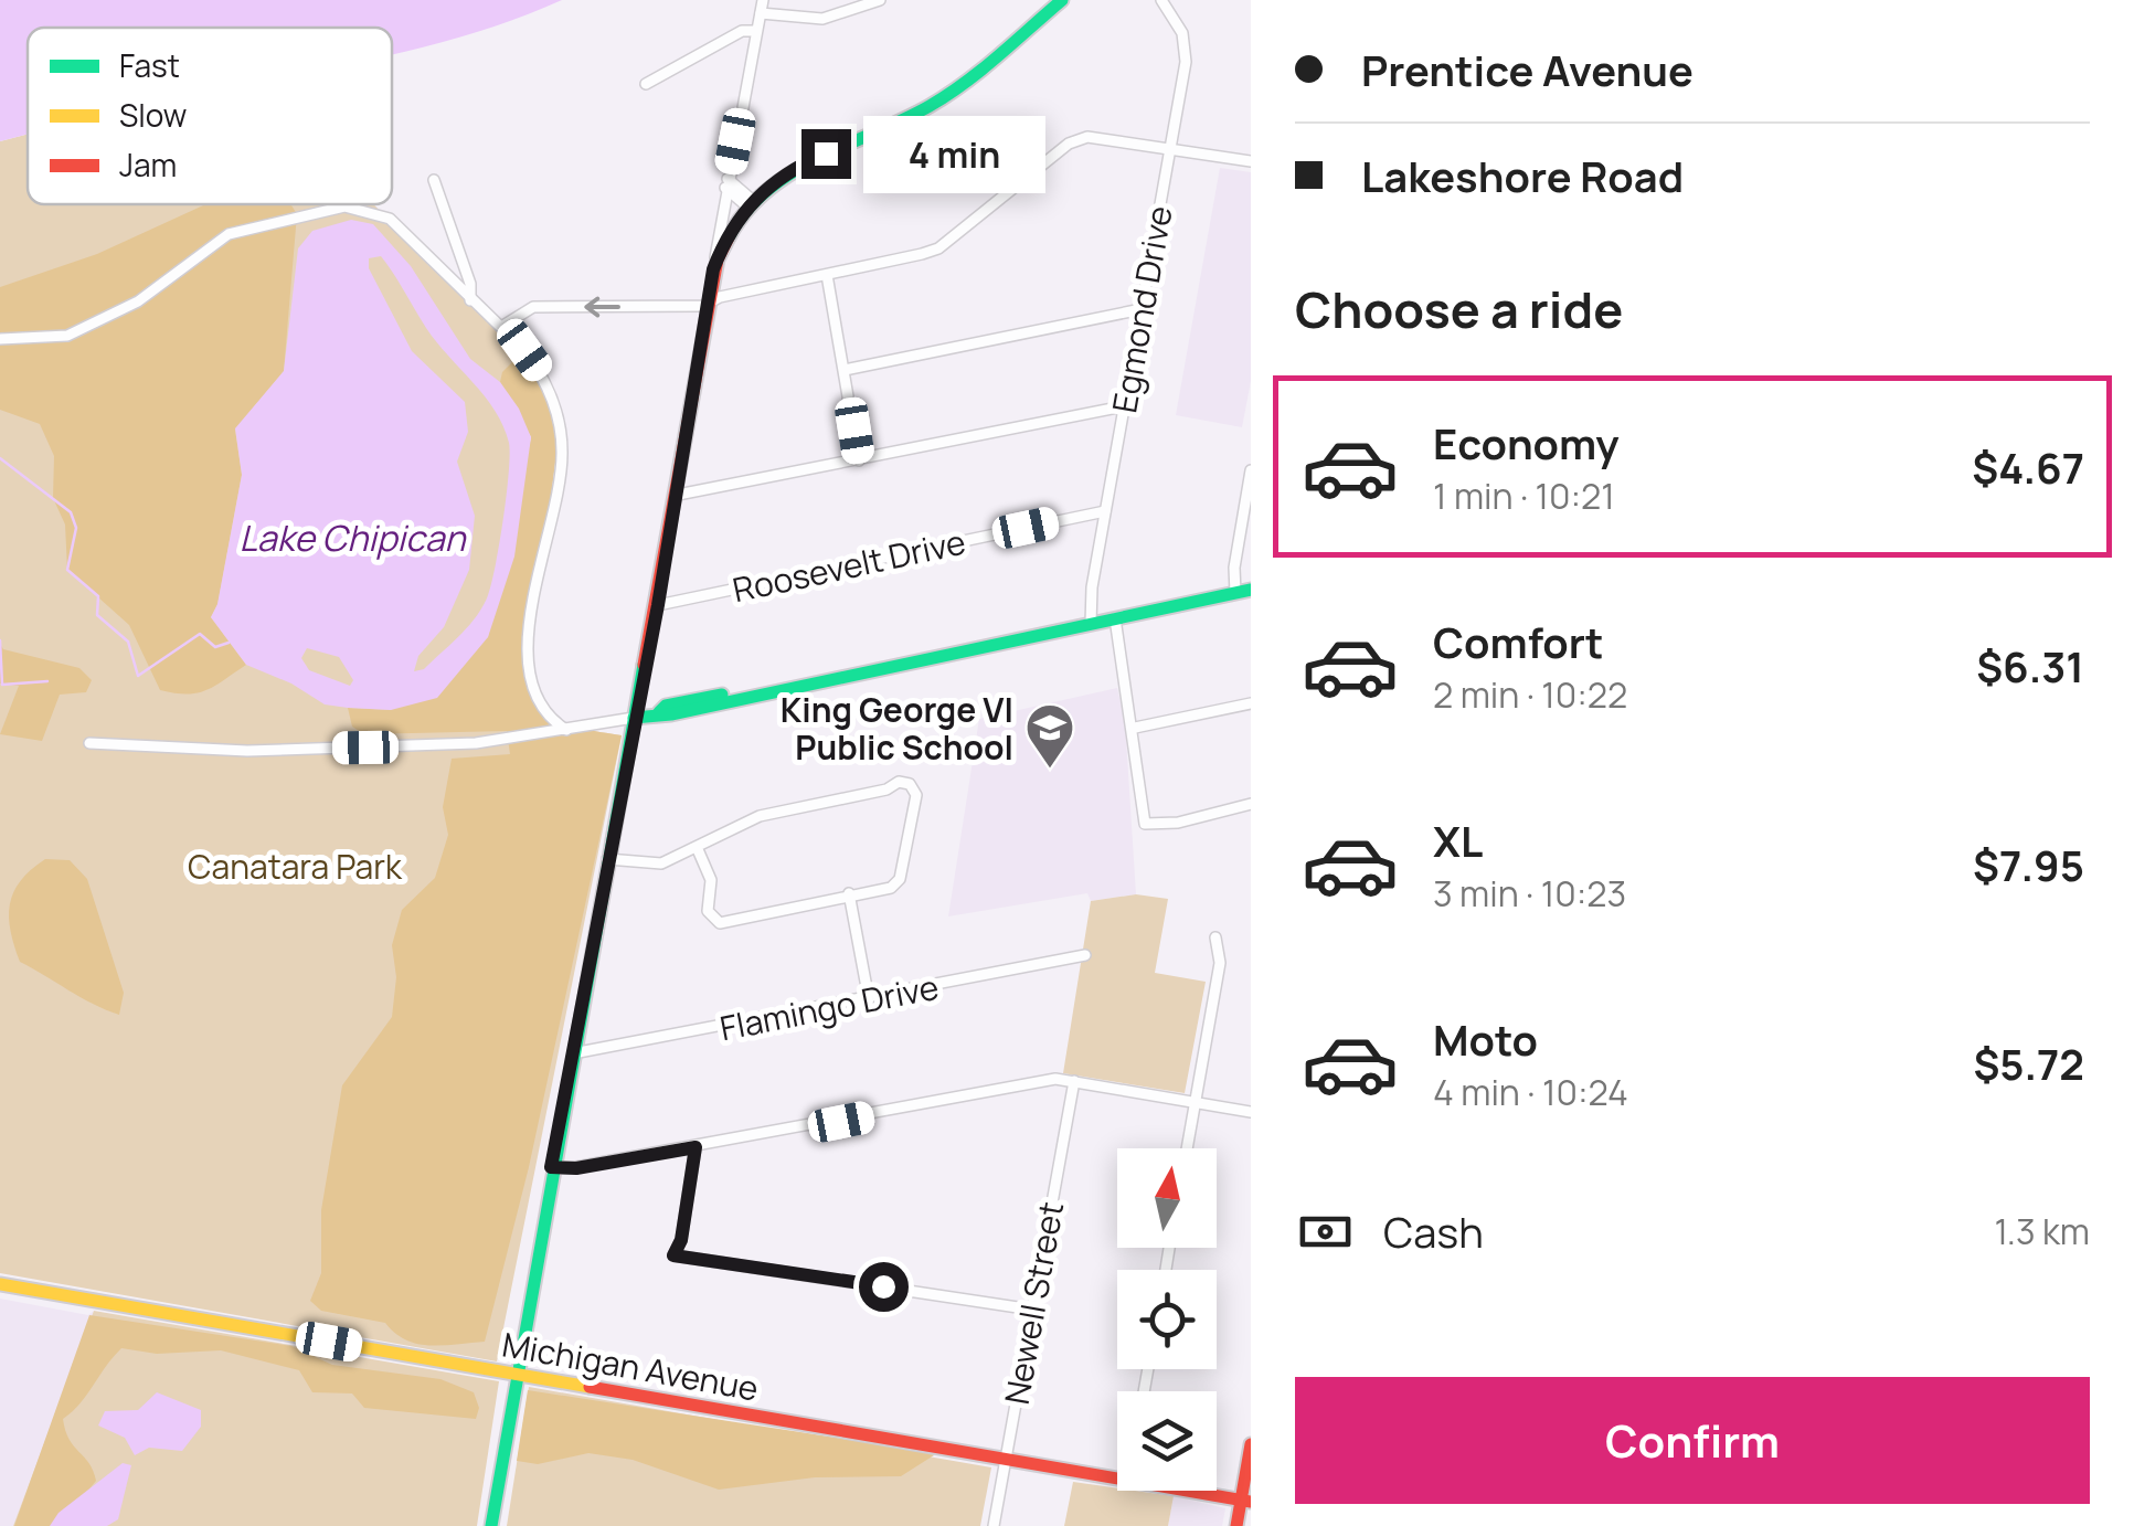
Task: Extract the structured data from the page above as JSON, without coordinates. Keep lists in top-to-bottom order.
{
  "streets": {
    "main road": ["Michigan Avenue"],
    "street": [
      "Egmond Drive",
      "Roosevelt Drive",
      "Flamingo Drive",
      "Newell Street"
    ]
  },
  "crossings": [
    ["Egmond Drive", "Roosevelt Drive"],
    ["Newell Street", "Michigan Avenue"]
  ],
  "water": ["Lake Chipican"],
  "parks": ["Canatara Park"],
  "places": {
    "school or university": ["King George VI Public School"]
  },
  "legend": ["Fast", "Slow", "Jam"],
  "north": "top",
  "page": {
    "banner": ["Prentice Avenue", "Lakeshore Road"],
    "bubble": "4 min",
    "heading": "Choose a ride",
    "list": [
      {
        "name": "Economy",
        "note": "1 min · 10:21",
        "value": "$4.67"
      },
      {
        "name": "Comfort",
        "note": "2 min · 10:22",
        "value": "$6.31"
      },
      {
        "name": "XL",
        "note": "3 min · 10:23",
        "value": "$7.95"
      },
      {
        "name": "Moto",
        "note": "4 min · 10:24",
        "value": "$5.72"
      }
    ],
    "pay": ["Cash", "1.3 km"],
    "buttons": "Confirm"
  }
}
